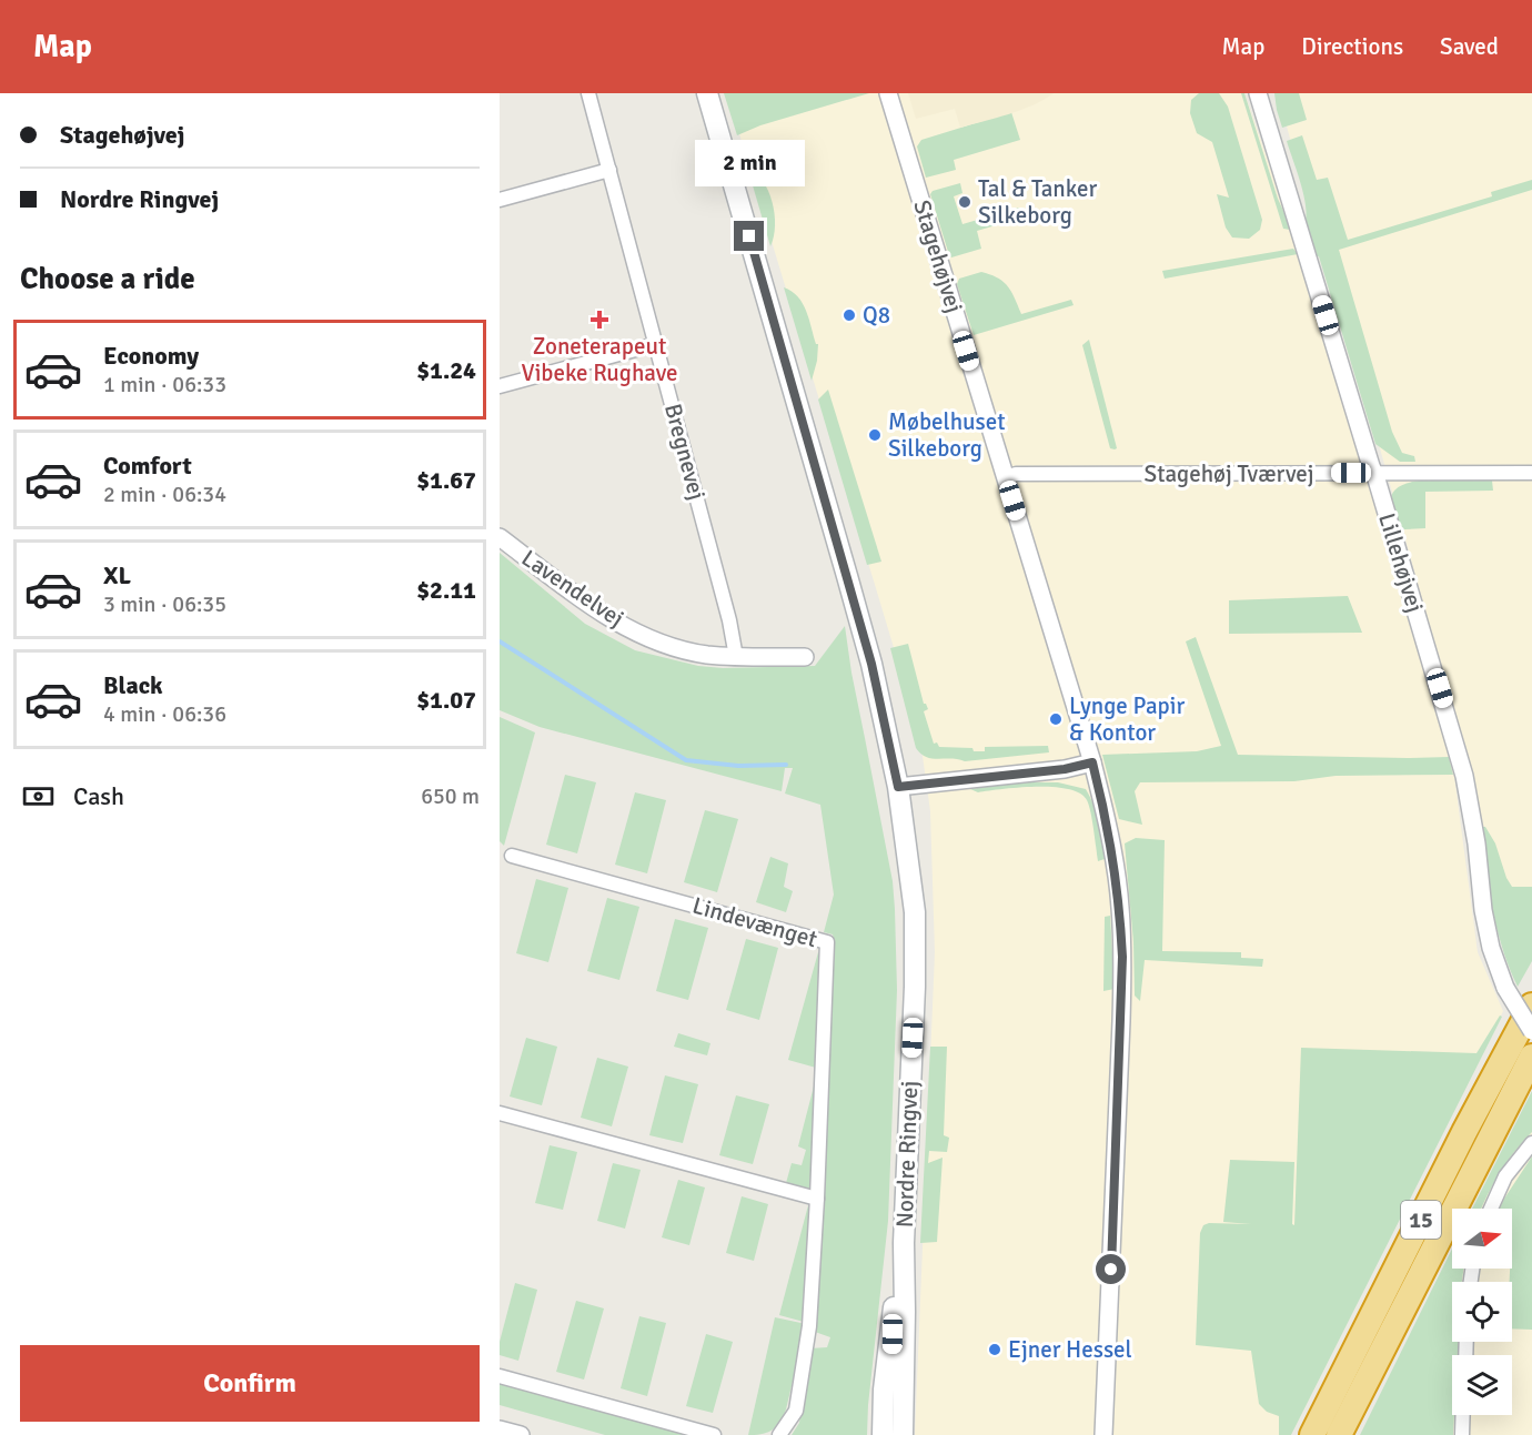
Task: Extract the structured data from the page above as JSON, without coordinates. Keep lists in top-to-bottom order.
{
  "streets": {
    "highway": ["15"],
    "main road": ["Nordre Ringvej"],
    "street": [
      "Stagehøjvej",
      "Bregnevej",
      "Stagehøj Tværvej",
      "Lillehøjvej",
      "Lavendelvej",
      "Lindevænget"
    ]
  },
  "crossings": [
    ["Stagehøjvej", "Stagehøj Tværvej"],
    ["Bregnevej", "Lavendelvej"],
    ["Stagehøj Tværvej", "Lillehøjvej"]
  ],
  "places": {
    "other": [
      "Tal & Tanker Silkeborg",
      "Q8",
      "Møbelhuset Silkeborg",
      "Lynge Papir & Kontor",
      "Ejner Hessel"
    ],
    "health": ["Zoneterapeut Vibeke Rughave"]
  },
  "north": "right",
  "page": {
    "header": "Map",
    "nav": ["Map", "Directions", "Saved"],
    "banner": ["Stagehøjvej", "Nordre Ringvej"],
    "bubble": "2 min",
    "heading": "Choose a ride",
    "list": [
      {
        "name": "Economy",
        "note": "1 min · 06:33",
        "value": "$1.24"
      },
      {
        "name": "Comfort",
        "note": "2 min · 06:34",
        "value": "$1.67"
      },
      {
        "name": "XL",
        "note": "3 min · 06:35",
        "value": "$2.11"
      },
      {
        "name": "Black",
        "note": "4 min · 06:36",
        "value": "$1.07"
      }
    ],
    "pay": ["Cash", "650 m"],
    "buttons": "Confirm"
  }
}
